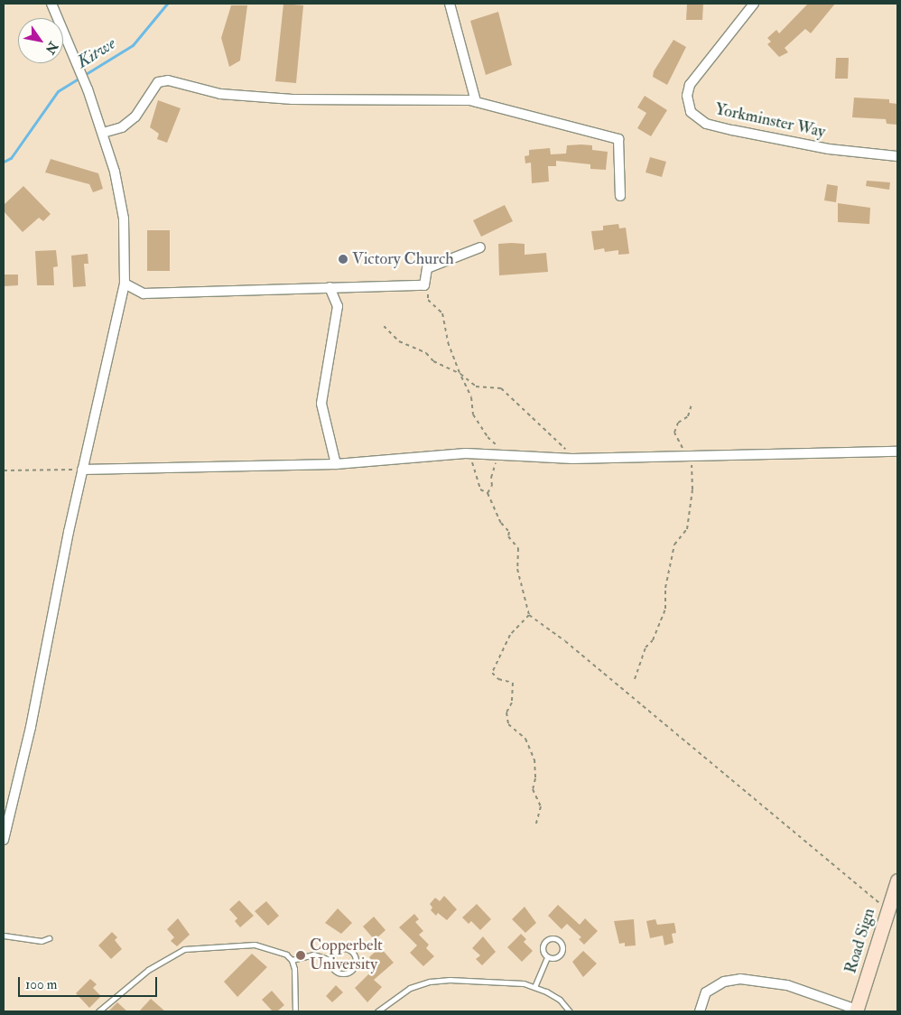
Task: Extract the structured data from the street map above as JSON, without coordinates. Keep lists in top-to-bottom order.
{
  "streets": {
    "main road": ["Road Sign"],
    "street": ["Yorkminster Way"]
  },
  "water": ["Kitwe"],
  "places": ["Victory Church", "Copperbelt University"],
  "scale_bar": "100 m",
  "north": "bottom right"
}
